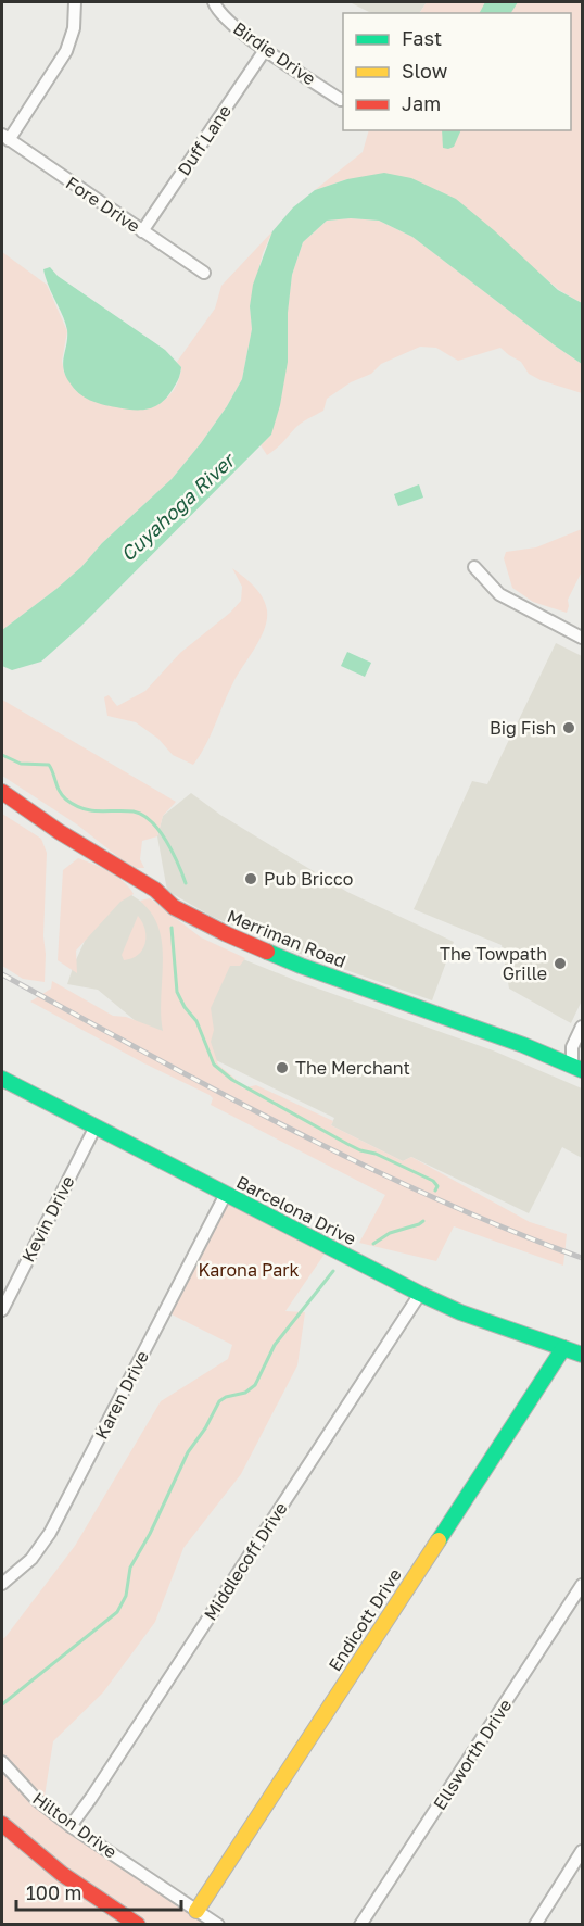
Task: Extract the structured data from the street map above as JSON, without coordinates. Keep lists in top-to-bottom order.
{
  "streets": {
    "street": [
      "Birdie Drive",
      "Duff Lane",
      "Fore Drive",
      "Merriman Road",
      "Barcelona Drive",
      "Kevin Drive",
      "Karen Drive",
      "Middlecoff Drive",
      "Endicott Drive",
      "Ellsworth Drive",
      "Hilton Drive"
    ]
  },
  "crossings": [
    ["Birdie Drive", "Duff Lane"],
    ["Duff Lane", "Fore Drive"],
    ["Barcelona Drive", "Kevin Drive"],
    ["Barcelona Drive", "Karen Drive"],
    ["Barcelona Drive", "Middlecoff Drive"],
    ["Barcelona Drive", "Endicott Drive"],
    ["Middlecoff Drive", "Hilton Drive"],
    ["Endicott Drive", "Hilton Drive"]
  ],
  "water": ["Cuyahoga River"],
  "parks": ["Karona Park"],
  "places": [
    "Big Fish",
    "Pub Bricco",
    "The Towpath Grille",
    "The Merchant"
  ],
  "legend": ["Fast", "Slow", "Jam"],
  "scale_bar": "100 m"
}
